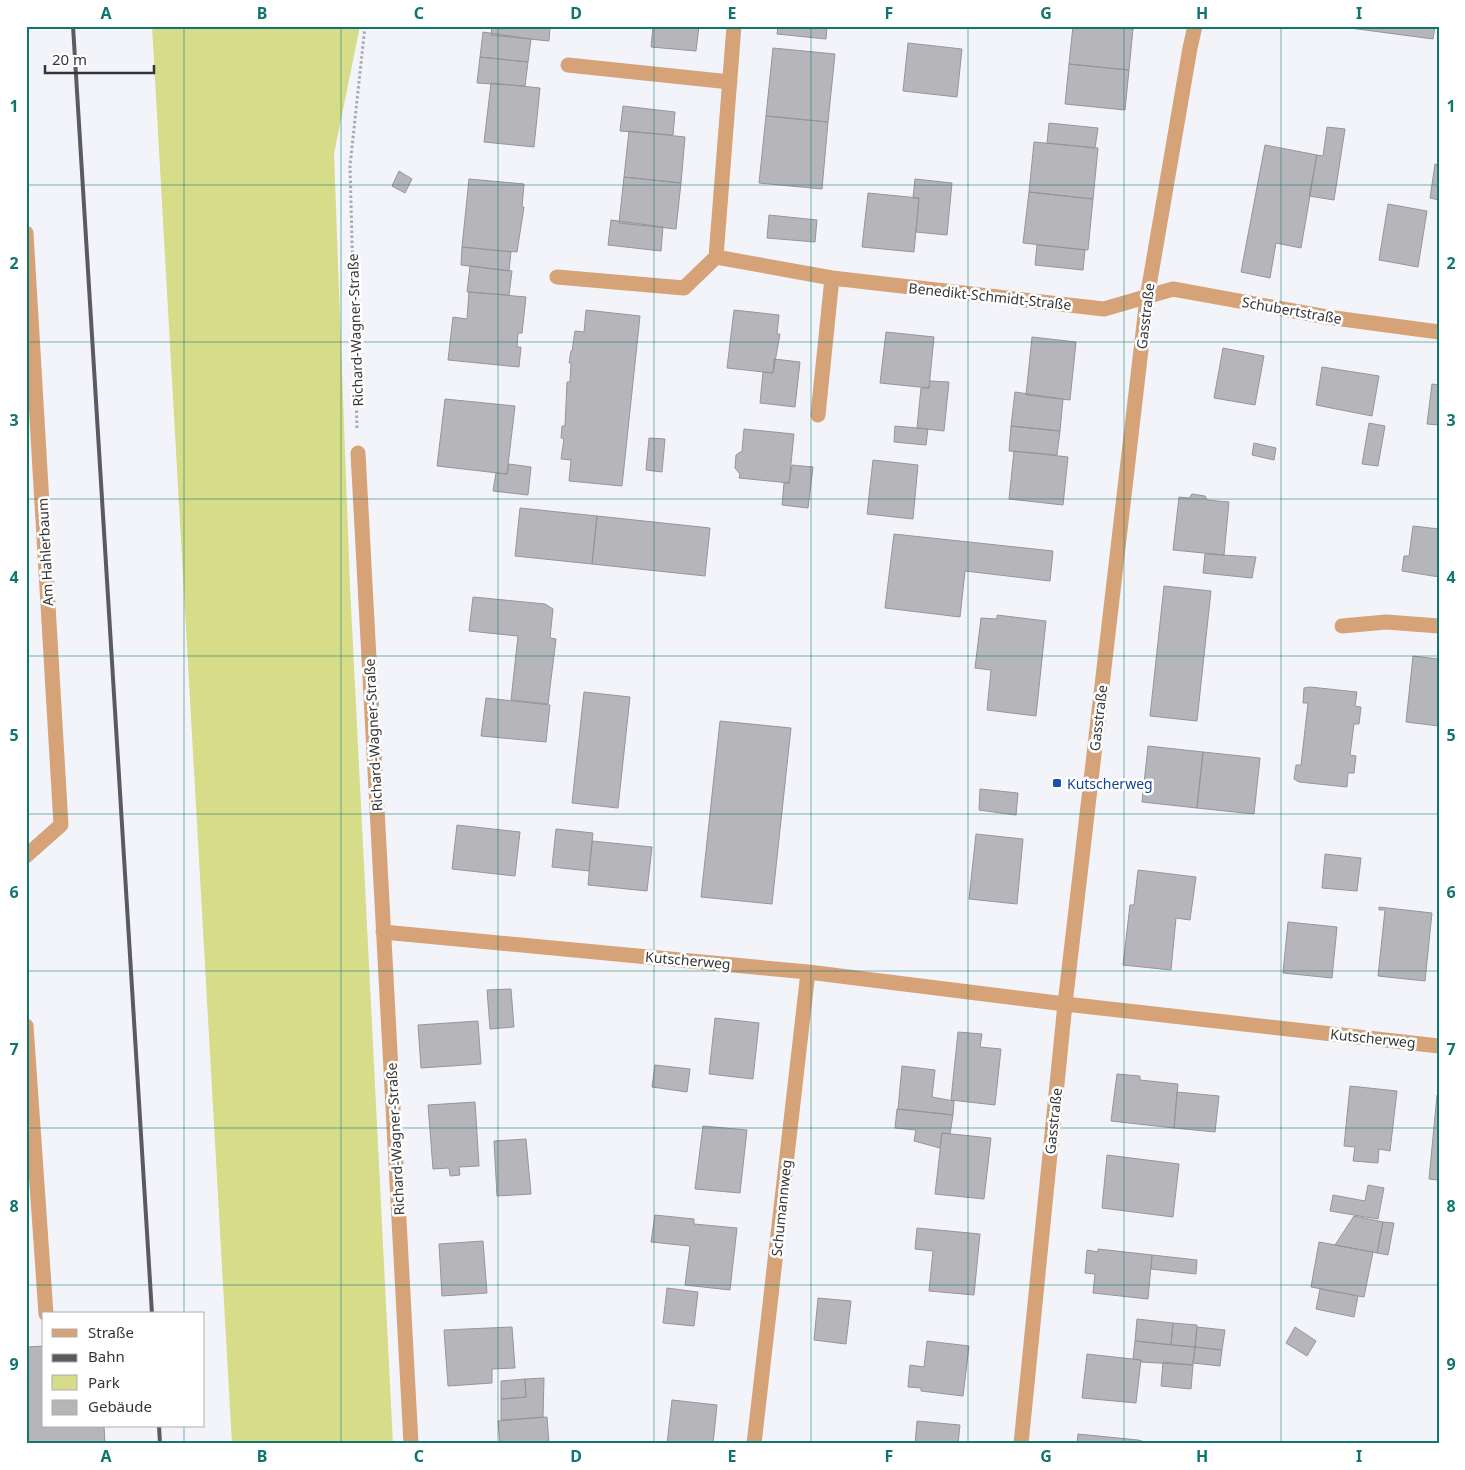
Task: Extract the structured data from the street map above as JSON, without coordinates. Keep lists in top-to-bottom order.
{
  "streets": {
    "street": [
      "Benedikt-Schmidt-Straße",
      "Schubertstraße",
      "Gasstraße",
      "Richard-Wagner-Straße",
      "Am Hahlerbaum",
      "Kutscherweg",
      "Schumannweg"
    ]
  },
  "crossings": [
    ["Benedikt-Schmidt-Straße", "Schubertstraße"],
    ["Benedikt-Schmidt-Straße", "Gasstraße"],
    ["Schubertstraße", "Gasstraße"],
    ["Gasstraße", "Kutscherweg"],
    ["Richard-Wagner-Straße", "Kutscherweg"],
    ["Kutscherweg", "Schumannweg"]
  ],
  "places": {
    "transit": ["Kutscherweg"]
  },
  "legend": [
    "Straße",
    "Bahn",
    "Park",
    "Gebäude"
  ],
  "scale_bar": "20 m",
  "grid": {
    "columns": [
      "A",
      "B",
      "C",
      "D",
      "E",
      "F",
      "G",
      "H",
      "I"
    ],
    "rows": [
      "1",
      "2",
      "3",
      "4",
      "5",
      "6",
      "7",
      "8",
      "9"
    ]
  }
}
